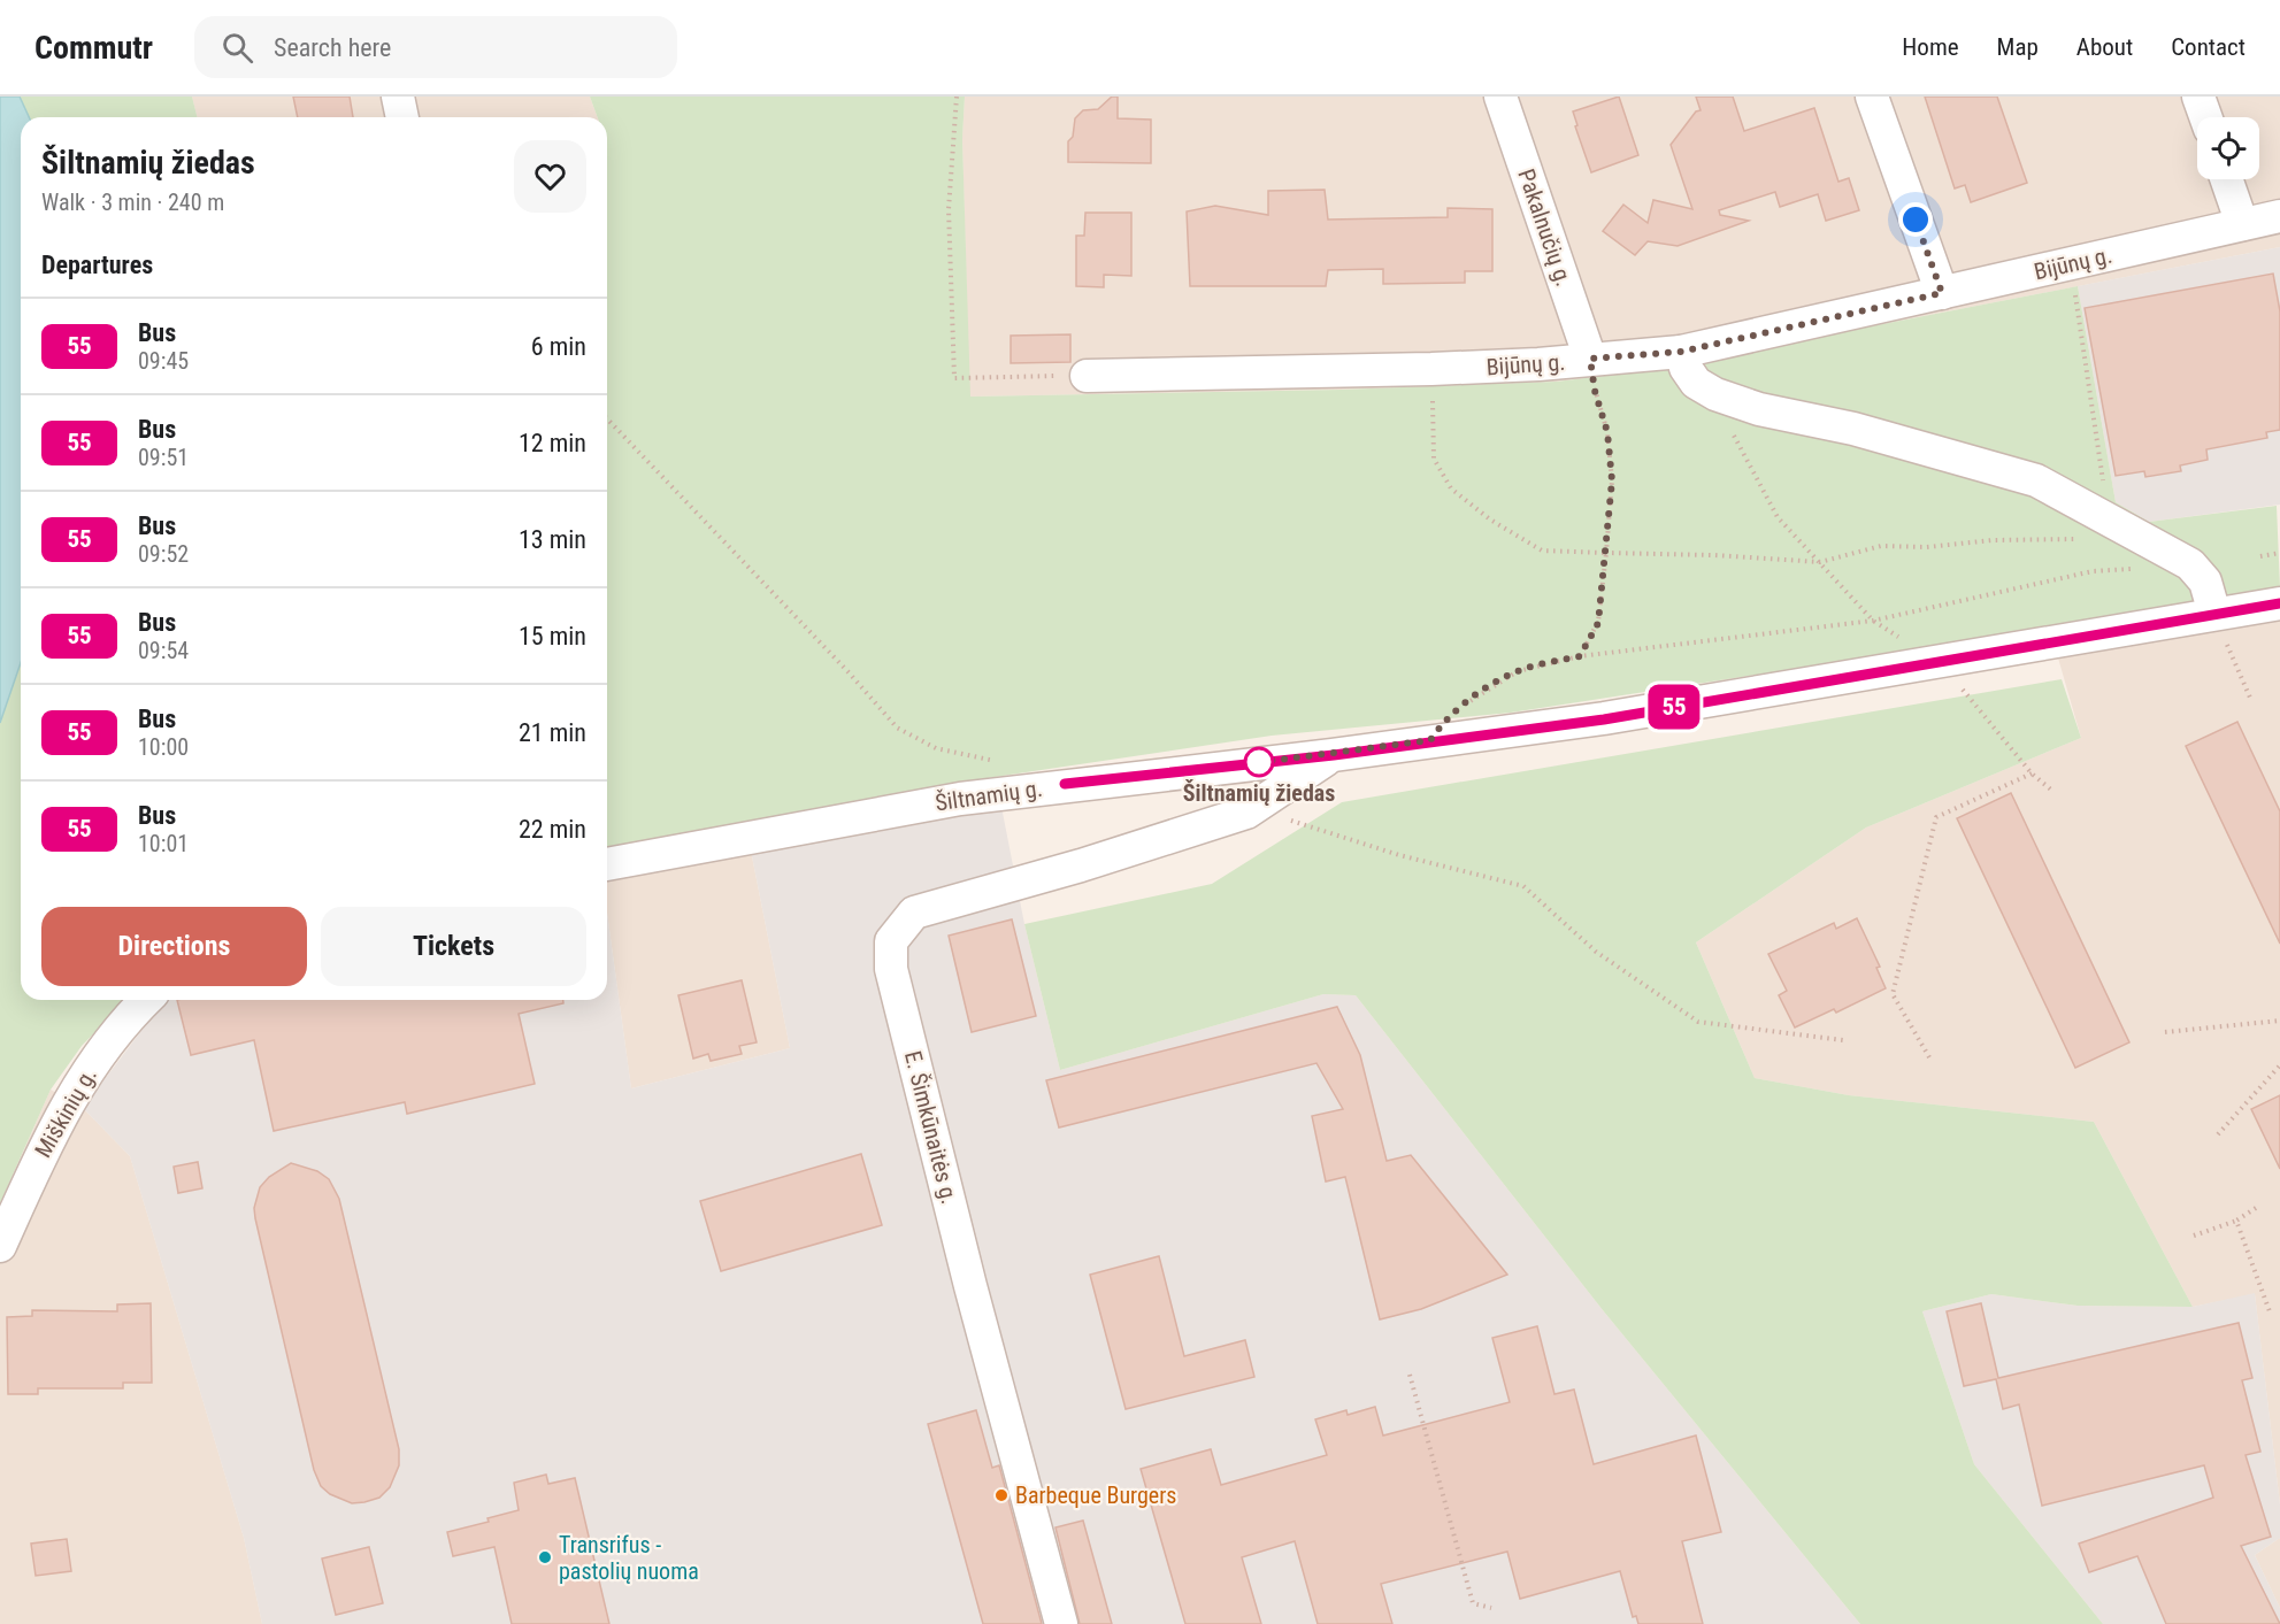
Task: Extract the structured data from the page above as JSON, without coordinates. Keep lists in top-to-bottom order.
{
  "streets": {
    "street": [
      "Pakalnučių g.",
      "Bijūnų g.",
      "Šiltnamių g.",
      "Miškinių g.",
      "E. Šimkūnaitės g."
    ]
  },
  "crossings": [
    ["Pakalnučių g.", "Bijūnų g."],
    ["Šiltnamių g.", "E. Šimkūnaitės g."]
  ],
  "places": ["Šiltnamių žiedas", "Barbeque Burgers", "Transrifus - pastolių nuoma"],
  "lines": ["bus line 55"],
  "page": {
    "header": "Commutr",
    "search": "Search here",
    "nav": [
      "Home",
      "Map",
      "About",
      "Contact"
    ],
    "on_map": "55",
    "heading": [
      ["Šiltnamių žiedas", "Walk · 3 min · 240 m"],
      "Departures"
    ],
    "list": [
      {
        "mark": "55",
        "name": "Bus",
        "note": "09:45",
        "value": "6 min"
      },
      {
        "mark": "55",
        "name": "Bus",
        "note": "09:51",
        "value": "12 min"
      },
      {
        "mark": "55",
        "name": "Bus",
        "note": "09:52",
        "value": "13 min"
      },
      {
        "mark": "55",
        "name": "Bus",
        "note": "09:54",
        "value": "15 min"
      },
      {
        "mark": "55",
        "name": "Bus",
        "note": "10:00",
        "value": "21 min"
      },
      {
        "mark": "55",
        "name": "Bus",
        "note": "10:01",
        "value": "22 min"
      }
    ],
    "buttons": ["Directions", "Tickets"]
  }
}
